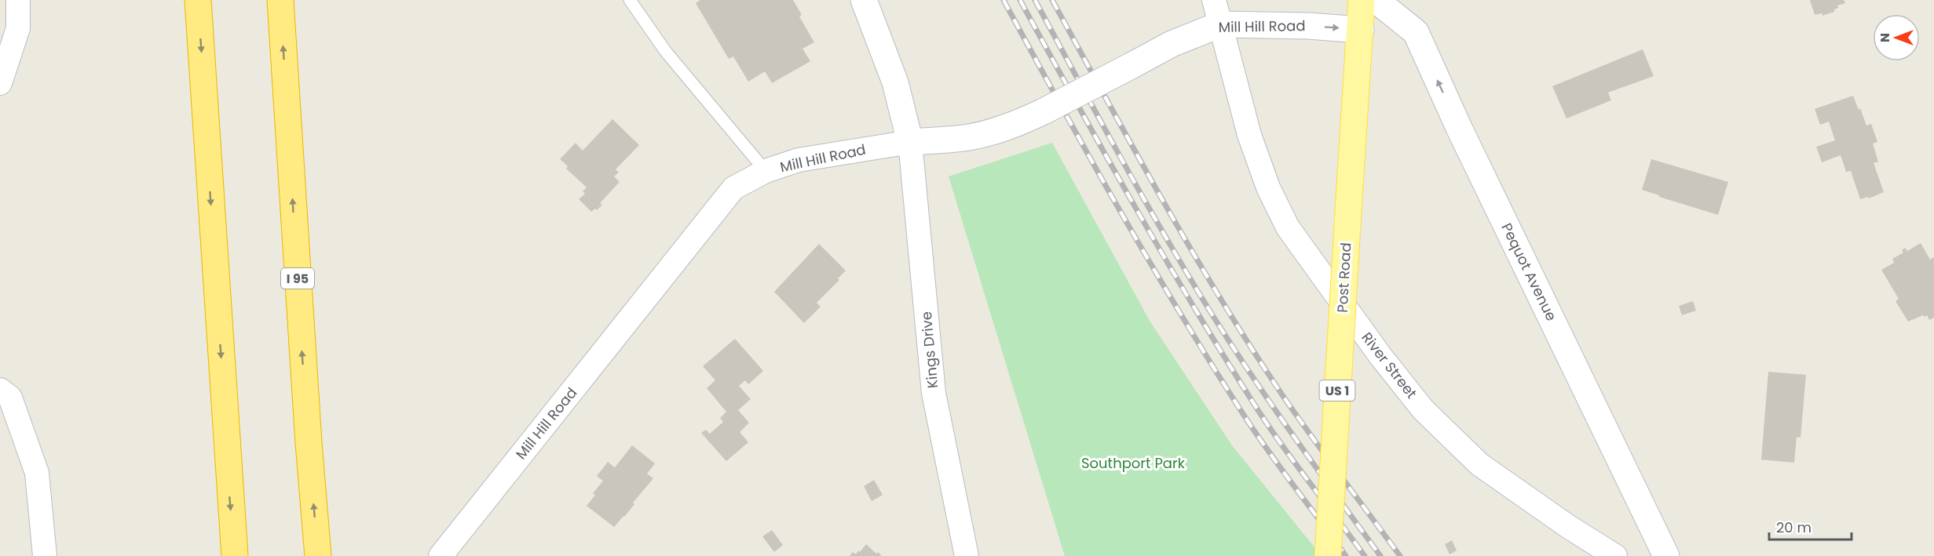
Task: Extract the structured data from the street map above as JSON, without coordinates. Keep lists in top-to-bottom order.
{
  "streets": {
    "highway": ["I 95"],
    "main road": [
      "Mill Hill Road",
      "Pequot Avenue",
      "Post Road",
      "US 1"
    ],
    "street": ["Kings Drive", "River Street"]
  },
  "crossings": [
    ["Mill Hill Road", "Post Road"],
    ["Mill Hill Road", "Kings Drive"],
    ["Mill Hill Road", "River Street"]
  ],
  "one_way": ["Pequot Avenue"],
  "parks": ["Southport Park"],
  "scale_bar": "20 m",
  "north": "left"
}
